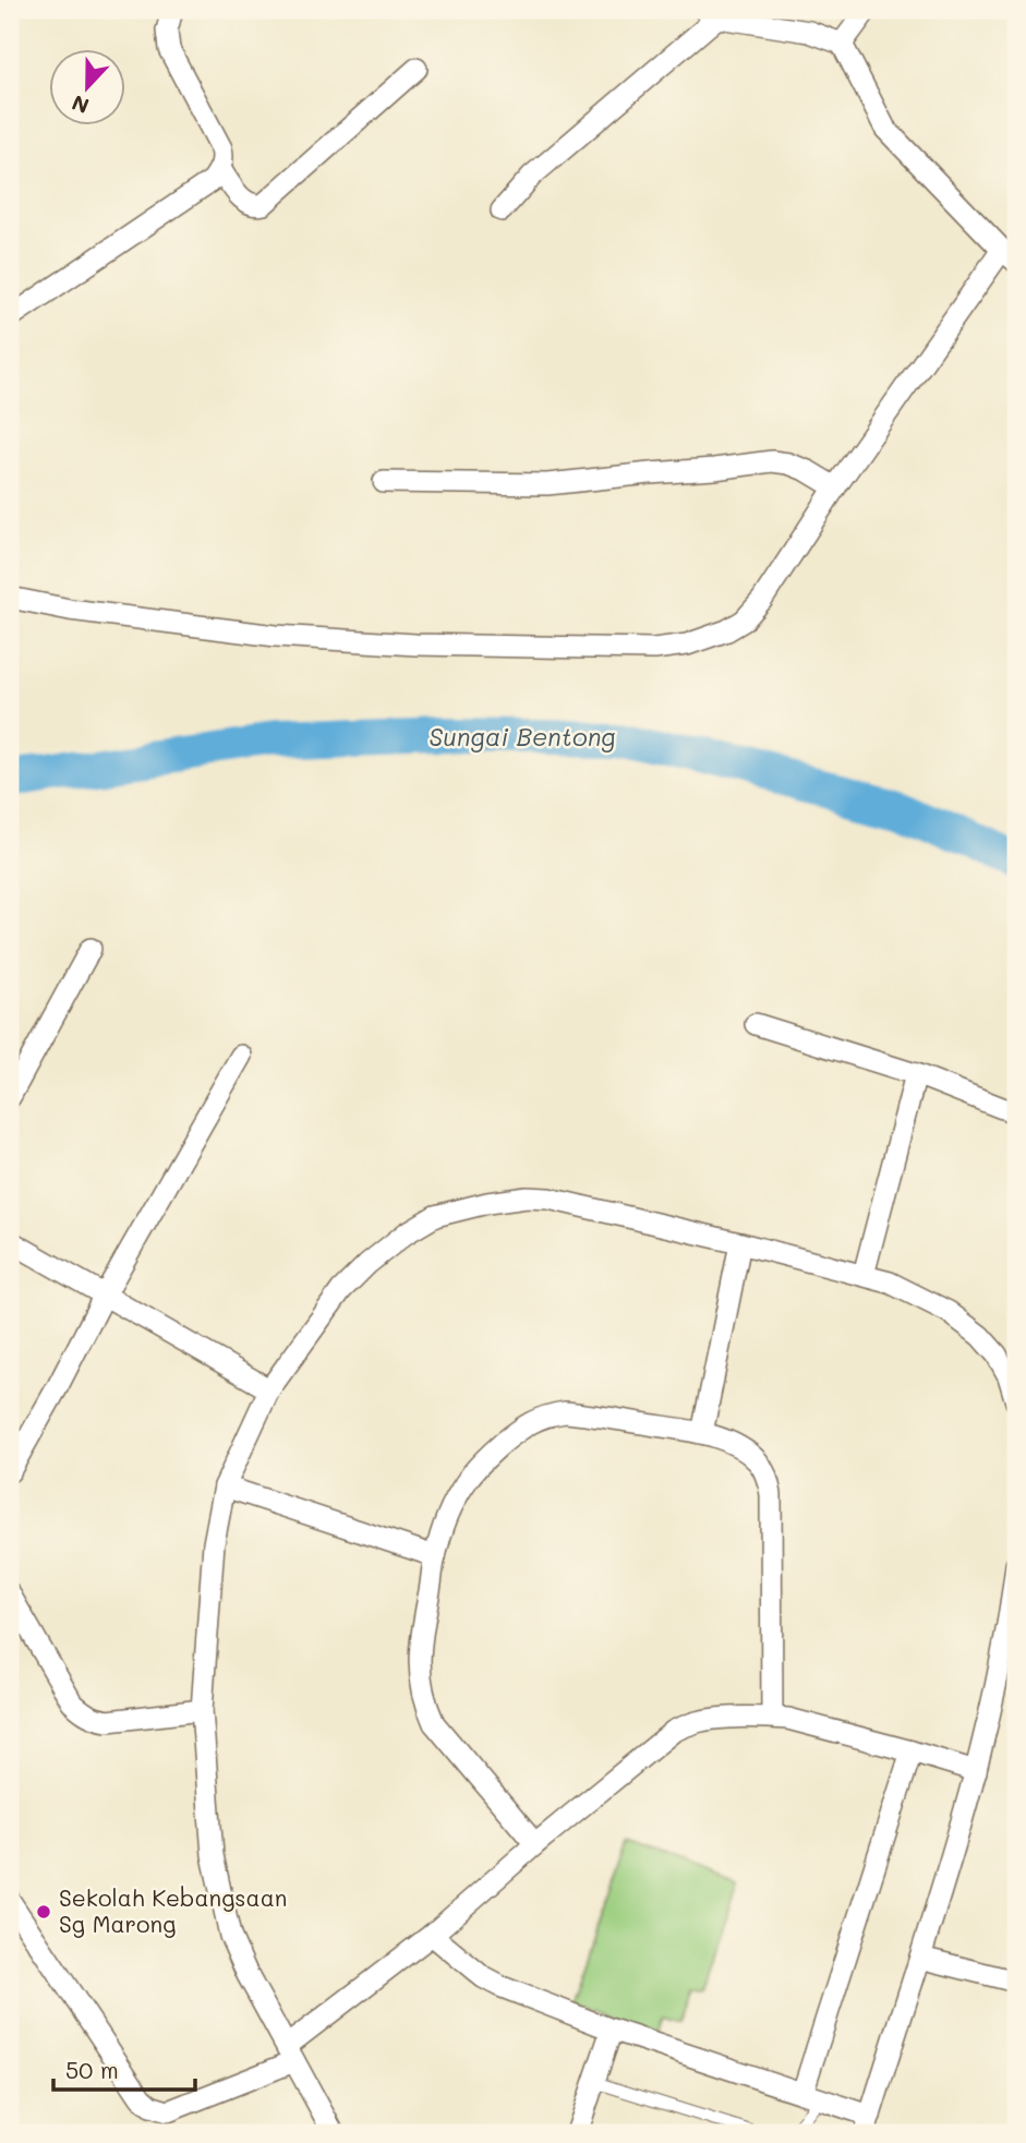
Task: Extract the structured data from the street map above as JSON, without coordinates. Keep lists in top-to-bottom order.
{
  "water": ["Sungai Bentong"],
  "places": ["Sekolah Kebangsaan Sg Marong"],
  "scale_bar": "50 m",
  "north": "bottom"
}
